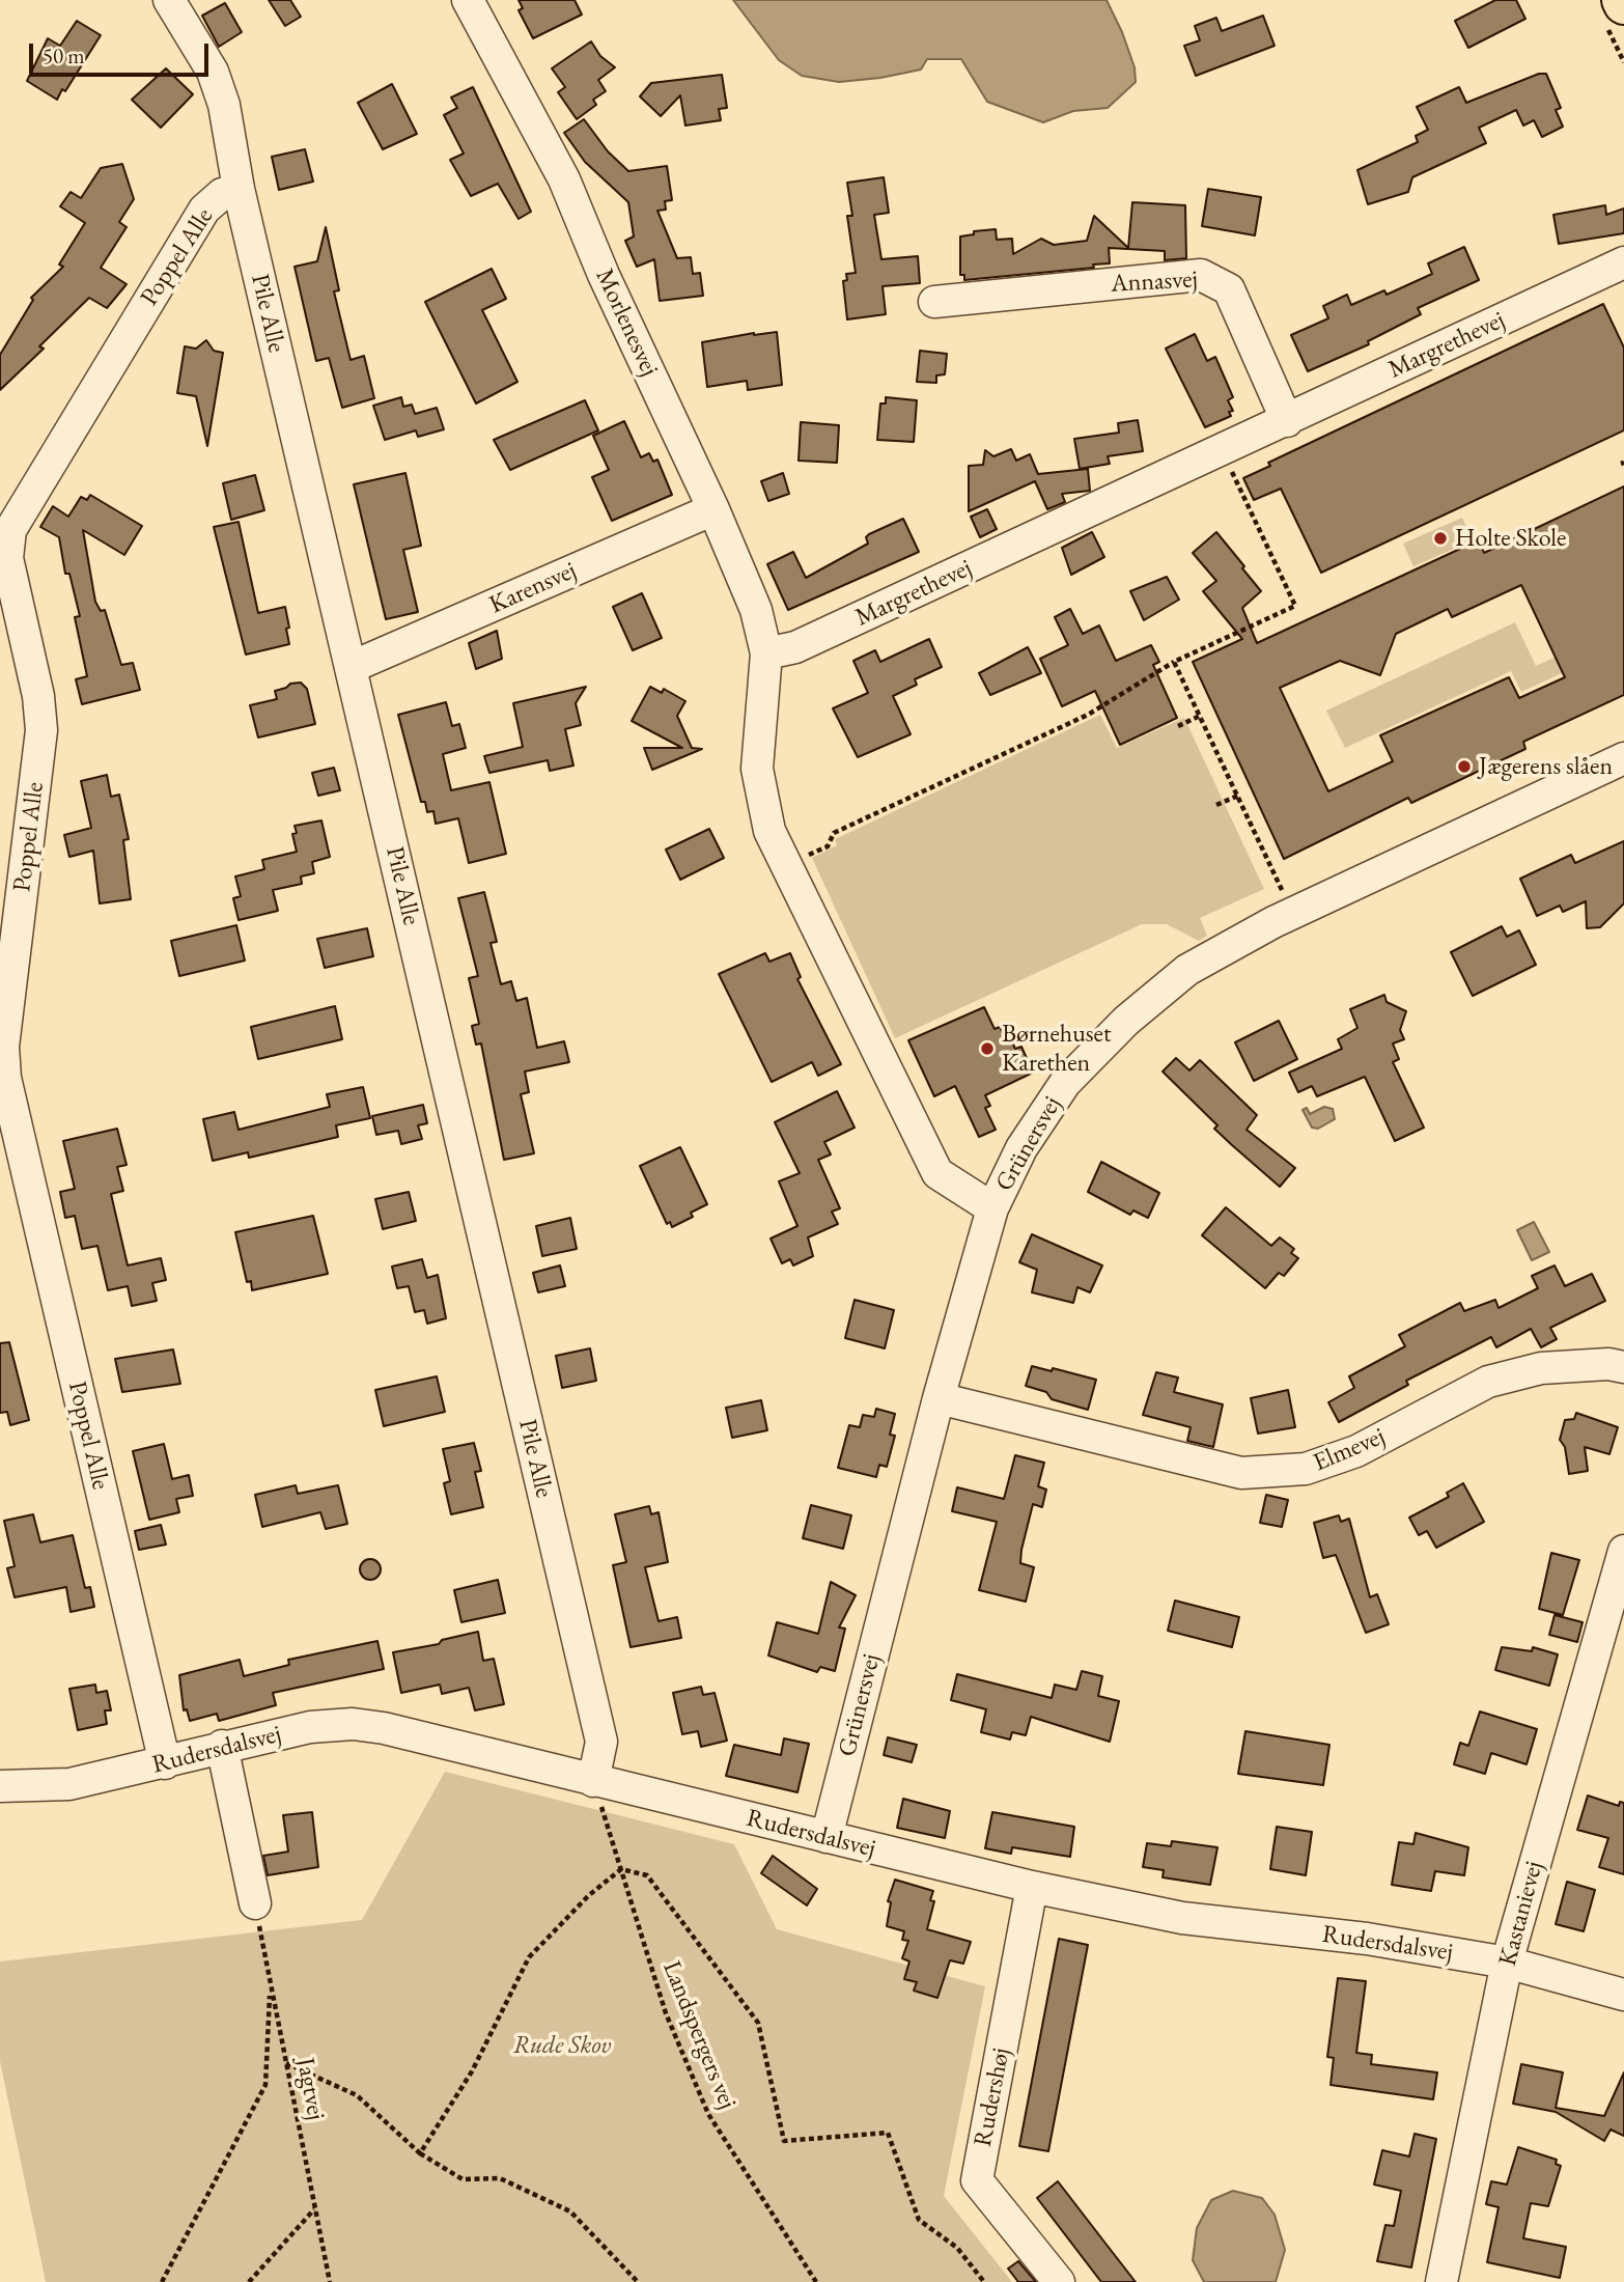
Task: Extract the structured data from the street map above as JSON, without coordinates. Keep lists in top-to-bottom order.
{
  "streets": {
    "street": [
      "Poppel Alle",
      "Annasvej",
      "Pile Alle",
      "Morlenesvej",
      "Margrethevej",
      "Karensvej",
      "Grünersvej",
      "Elmevej",
      "Rudersdalsvej",
      "Kastanievej",
      "Rudershøj"
    ],
    "path": ["Landspergers vej", "Jagtvej"]
  },
  "crossings": [
    ["Poppel Alle", "Pile Alle"],
    ["Poppel Alle", "Rudersdalsvej"],
    ["Annasvej", "Margrethevej"],
    ["Pile Alle", "Karensvej"],
    ["Pile Alle", "Rudersdalsvej"],
    ["Pile Alle", "Landspergers vej"],
    ["Morlenesvej", "Margrethevej"],
    ["Morlenesvej", "Karensvej"],
    ["Grünersvej", "Elmevej"],
    ["Grünersvej", "Rudersdalsvej"],
    ["Rudersdalsvej", "Kastanievej"],
    ["Rudersdalsvej", "Landspergers vej"],
    ["Rudersdalsvej", "Rudershøj"]
  ],
  "parks": ["Rude Skov"],
  "places": ["Holte Skole", "Jægerens slåen", "Børnehuset Karethen"],
  "scale_bar": "50 m"
}
